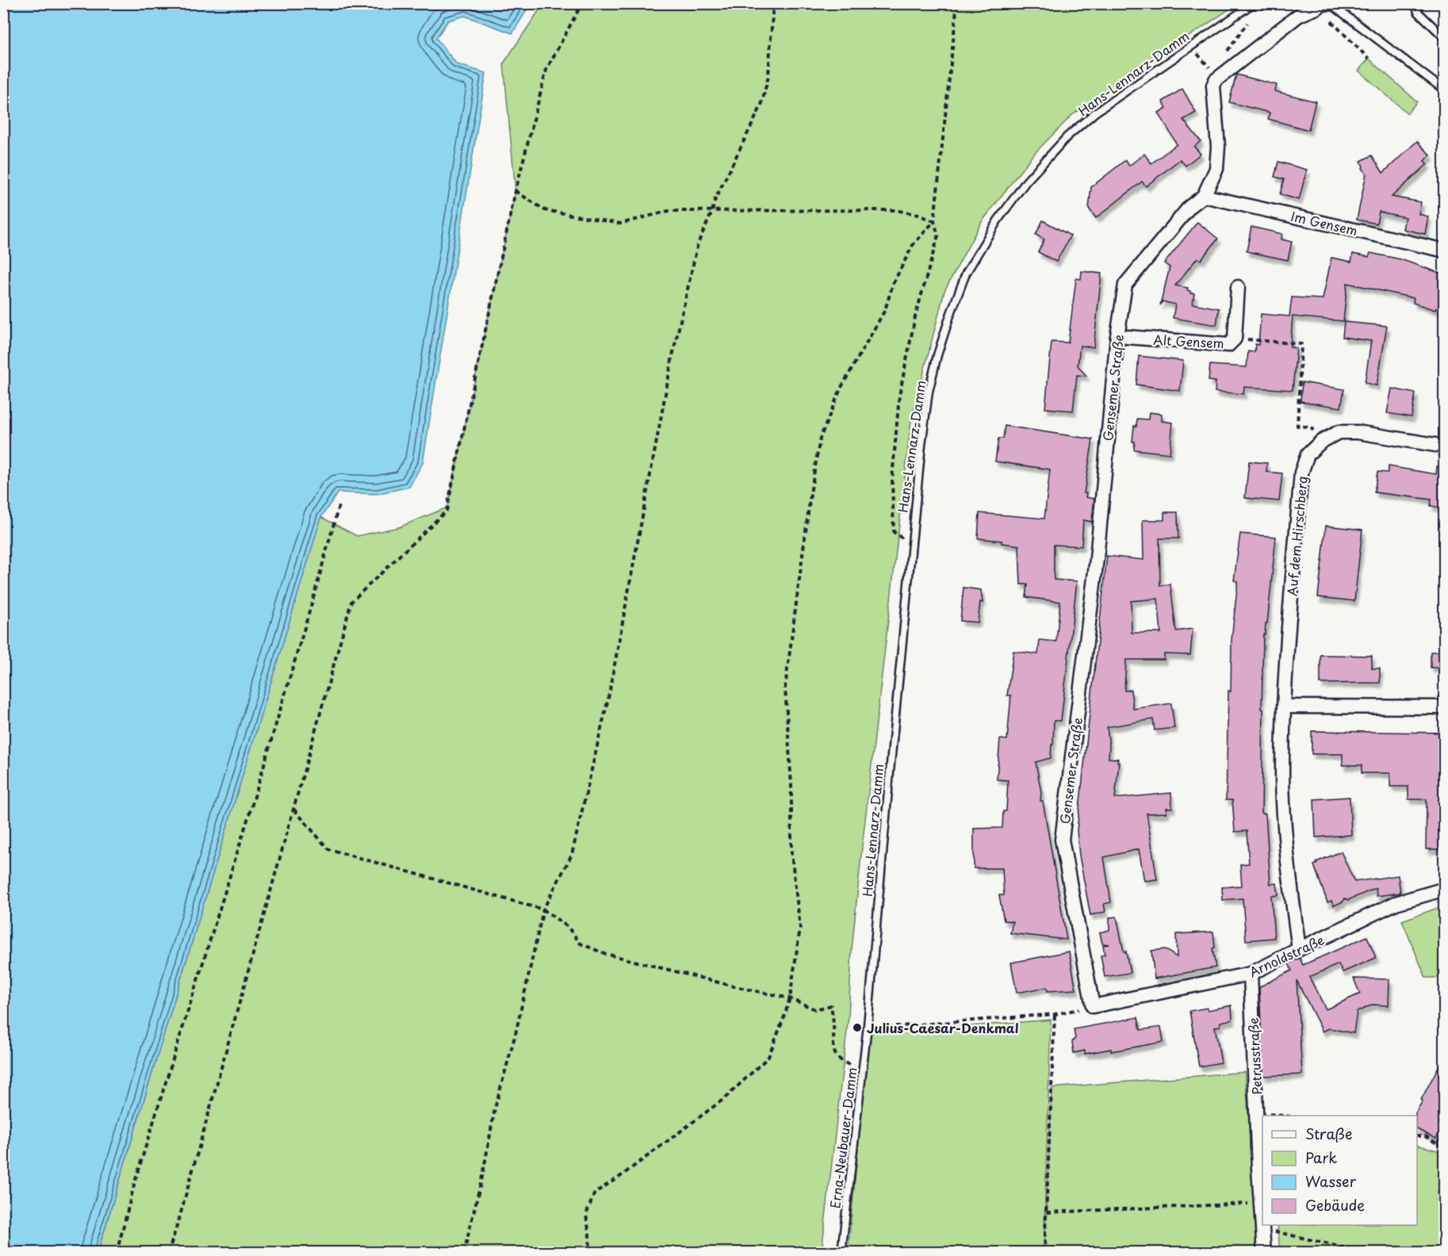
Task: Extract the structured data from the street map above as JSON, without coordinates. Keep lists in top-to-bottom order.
{
  "streets": {
    "street": [
      "Im Gensem",
      "Alt Gensem",
      "Gensemer Straße",
      "Auf dem Hirschberg",
      "Arnoldstraße",
      "Petrusstraße"
    ],
    "lane": ["Hans-Lennarz-Damm", "Erna-Neubauer-Damm"]
  },
  "crossings": [
    ["Hans-Lennarz-Damm", "Erna-Neubauer-Damm"],
    ["Im Gensem", "Gensemer Straße"],
    ["Alt Gensem", "Gensemer Straße"],
    ["Gensemer Straße", "Arnoldstraße"],
    ["Auf dem Hirschberg", "Arnoldstraße"],
    ["Arnoldstraße", "Petrusstraße"]
  ],
  "places": ["Julius-Caesar-Denkmal"],
  "legend": [
    "Straße",
    "Park",
    "Wasser",
    "Gebäude"
  ]
}
